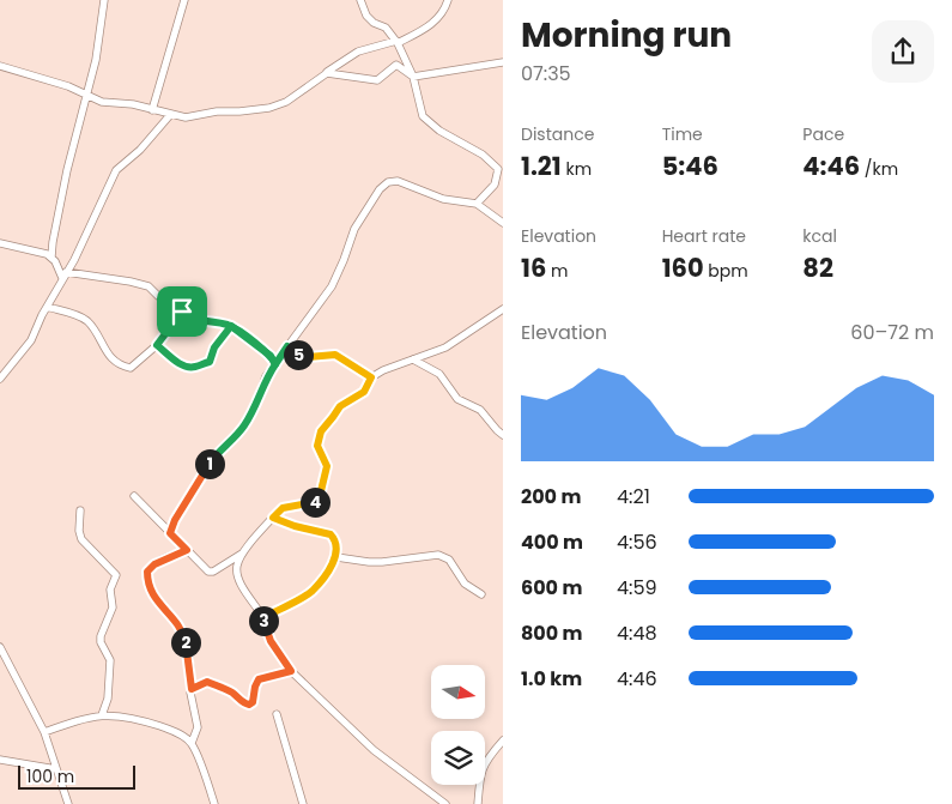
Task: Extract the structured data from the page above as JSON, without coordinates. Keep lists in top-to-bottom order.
{
  "scale_bar": "100 m",
  "north": "right",
  "page": {
    "heading": ["Morning run", "07:35"],
    "stats": [
      ["Distance", "1.21 km"],
      ["Time", "5:46"],
      ["Pace", "4:46 /km"],
      ["Elevation", "16 m"],
      ["Heart rate", "160 bpm"],
      ["kcal", "82"]
    ],
    "chart": ["Elevation", "60–72 m"],
    "pins": [
      "5",
      "1",
      "4",
      "3",
      "2"
    ],
    "list": [
      {
        "name": "200 m",
        "note": "4:21"
      },
      {
        "name": "400 m",
        "note": "4:56"
      },
      {
        "name": "600 m",
        "note": "4:59"
      },
      {
        "name": "800 m",
        "note": "4:48"
      },
      {
        "name": "1.0 km",
        "note": "4:46"
      }
    ],
    "scale": "100 m"
  }
}
